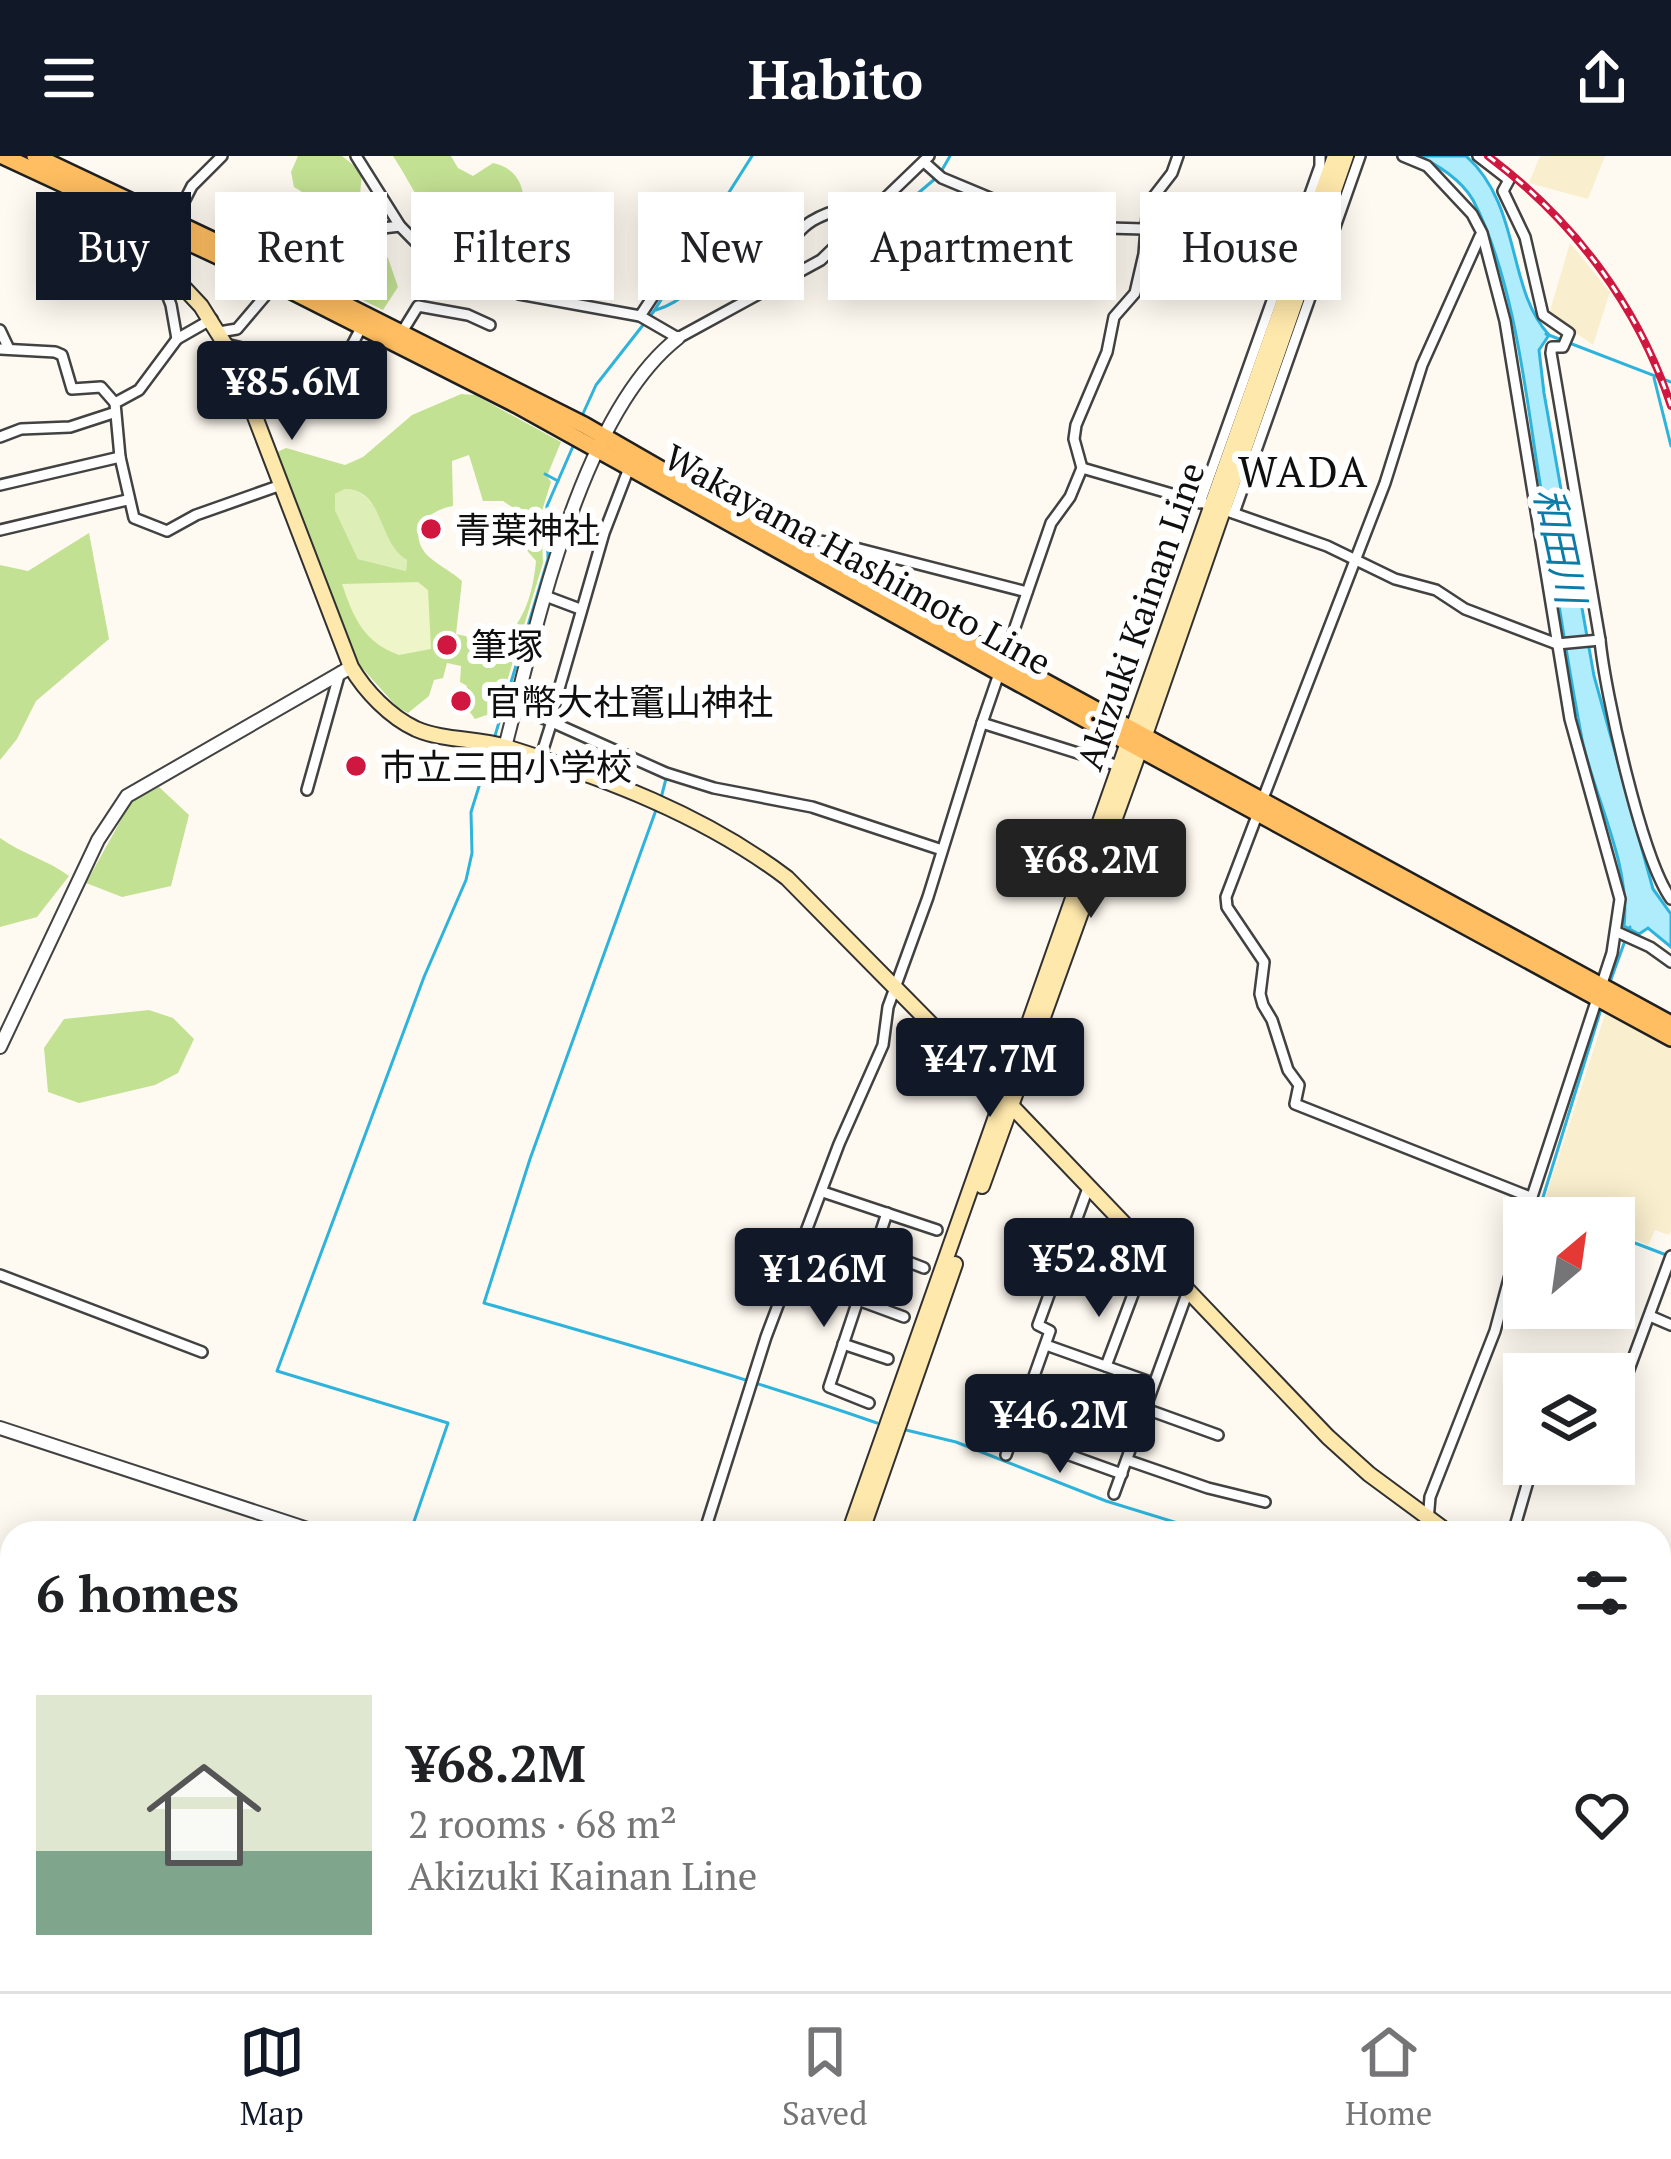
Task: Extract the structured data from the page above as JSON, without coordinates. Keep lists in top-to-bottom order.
{
  "streets": {
    "main road": ["Wakayama Hashimoto Line", "Akizuki Kainan Line"]
  },
  "crossings": [
    ["Wakayama Hashimoto Line", "Akizuki Kainan Line"]
  ],
  "districts": ["WADA"],
  "water": ["和田川"],
  "places": [
    "青葉神社",
    "筆塚",
    "官幣大社竃山神社",
    "市立三田小学校"
  ],
  "north": "top right",
  "page": {
    "header": "Habito",
    "chip": [
      "Buy",
      "Rent",
      "Filters",
      "New",
      "Apartment",
      "House"
    ],
    "price": [
      "¥85.6M",
      "¥68.2M",
      "¥47.7M",
      "¥52.8M",
      "¥126M",
      "¥46.2M"
    ],
    "heading": "6 homes",
    "list": [
      {
        "name": "¥68.2M",
        "note": "2 rooms · 68 m² · Akizuki Kainan Line"
      }
    ],
    "tabs": ["Map", "Saved", "Home"]
  }
}
